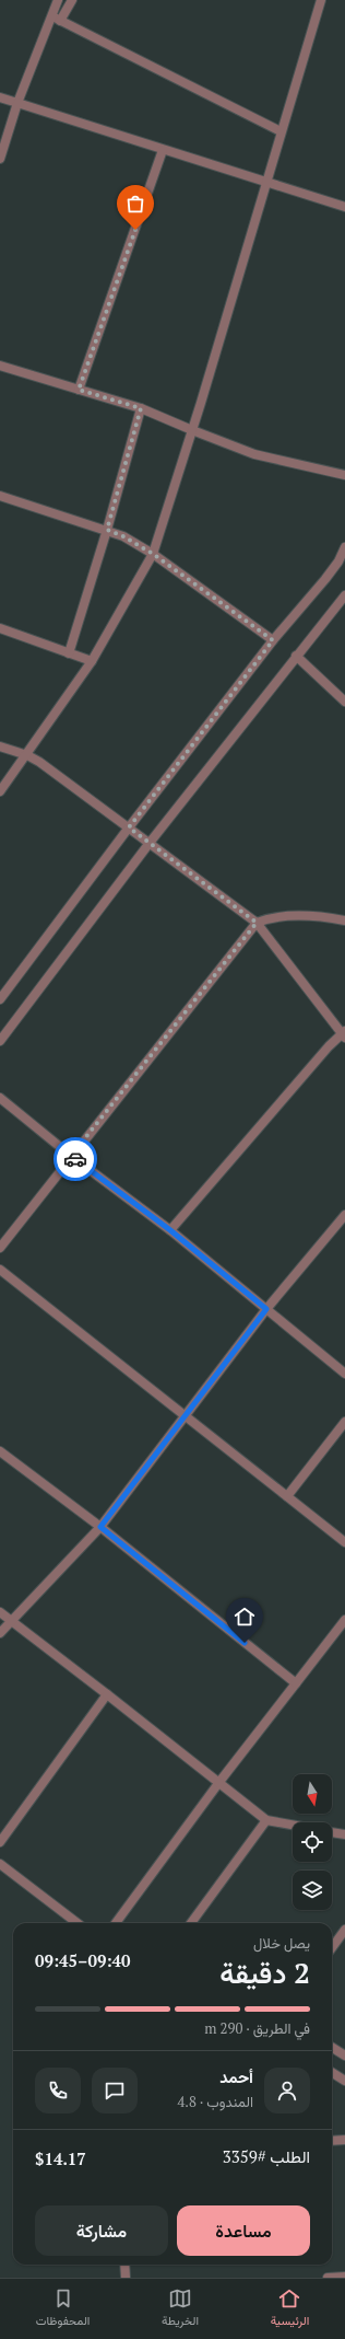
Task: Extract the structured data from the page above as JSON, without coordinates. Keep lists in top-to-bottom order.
{
  "north": "bottom",
  "page": {
    "heading": ["2 دقيقة", "يصل خلال", "09:40–09:45"],
    "panel": [
      "أحمد",
      "المندوب · 4.8",
      "الطلب #3359",
      "$14.17"
    ],
    "bar": "في الطريق · 290 m",
    "buttons": ["مساعدة", "مشاركة"],
    "tabs": ["الرئيسية", "الخريطة", "المحفوظات"]
  }
}
